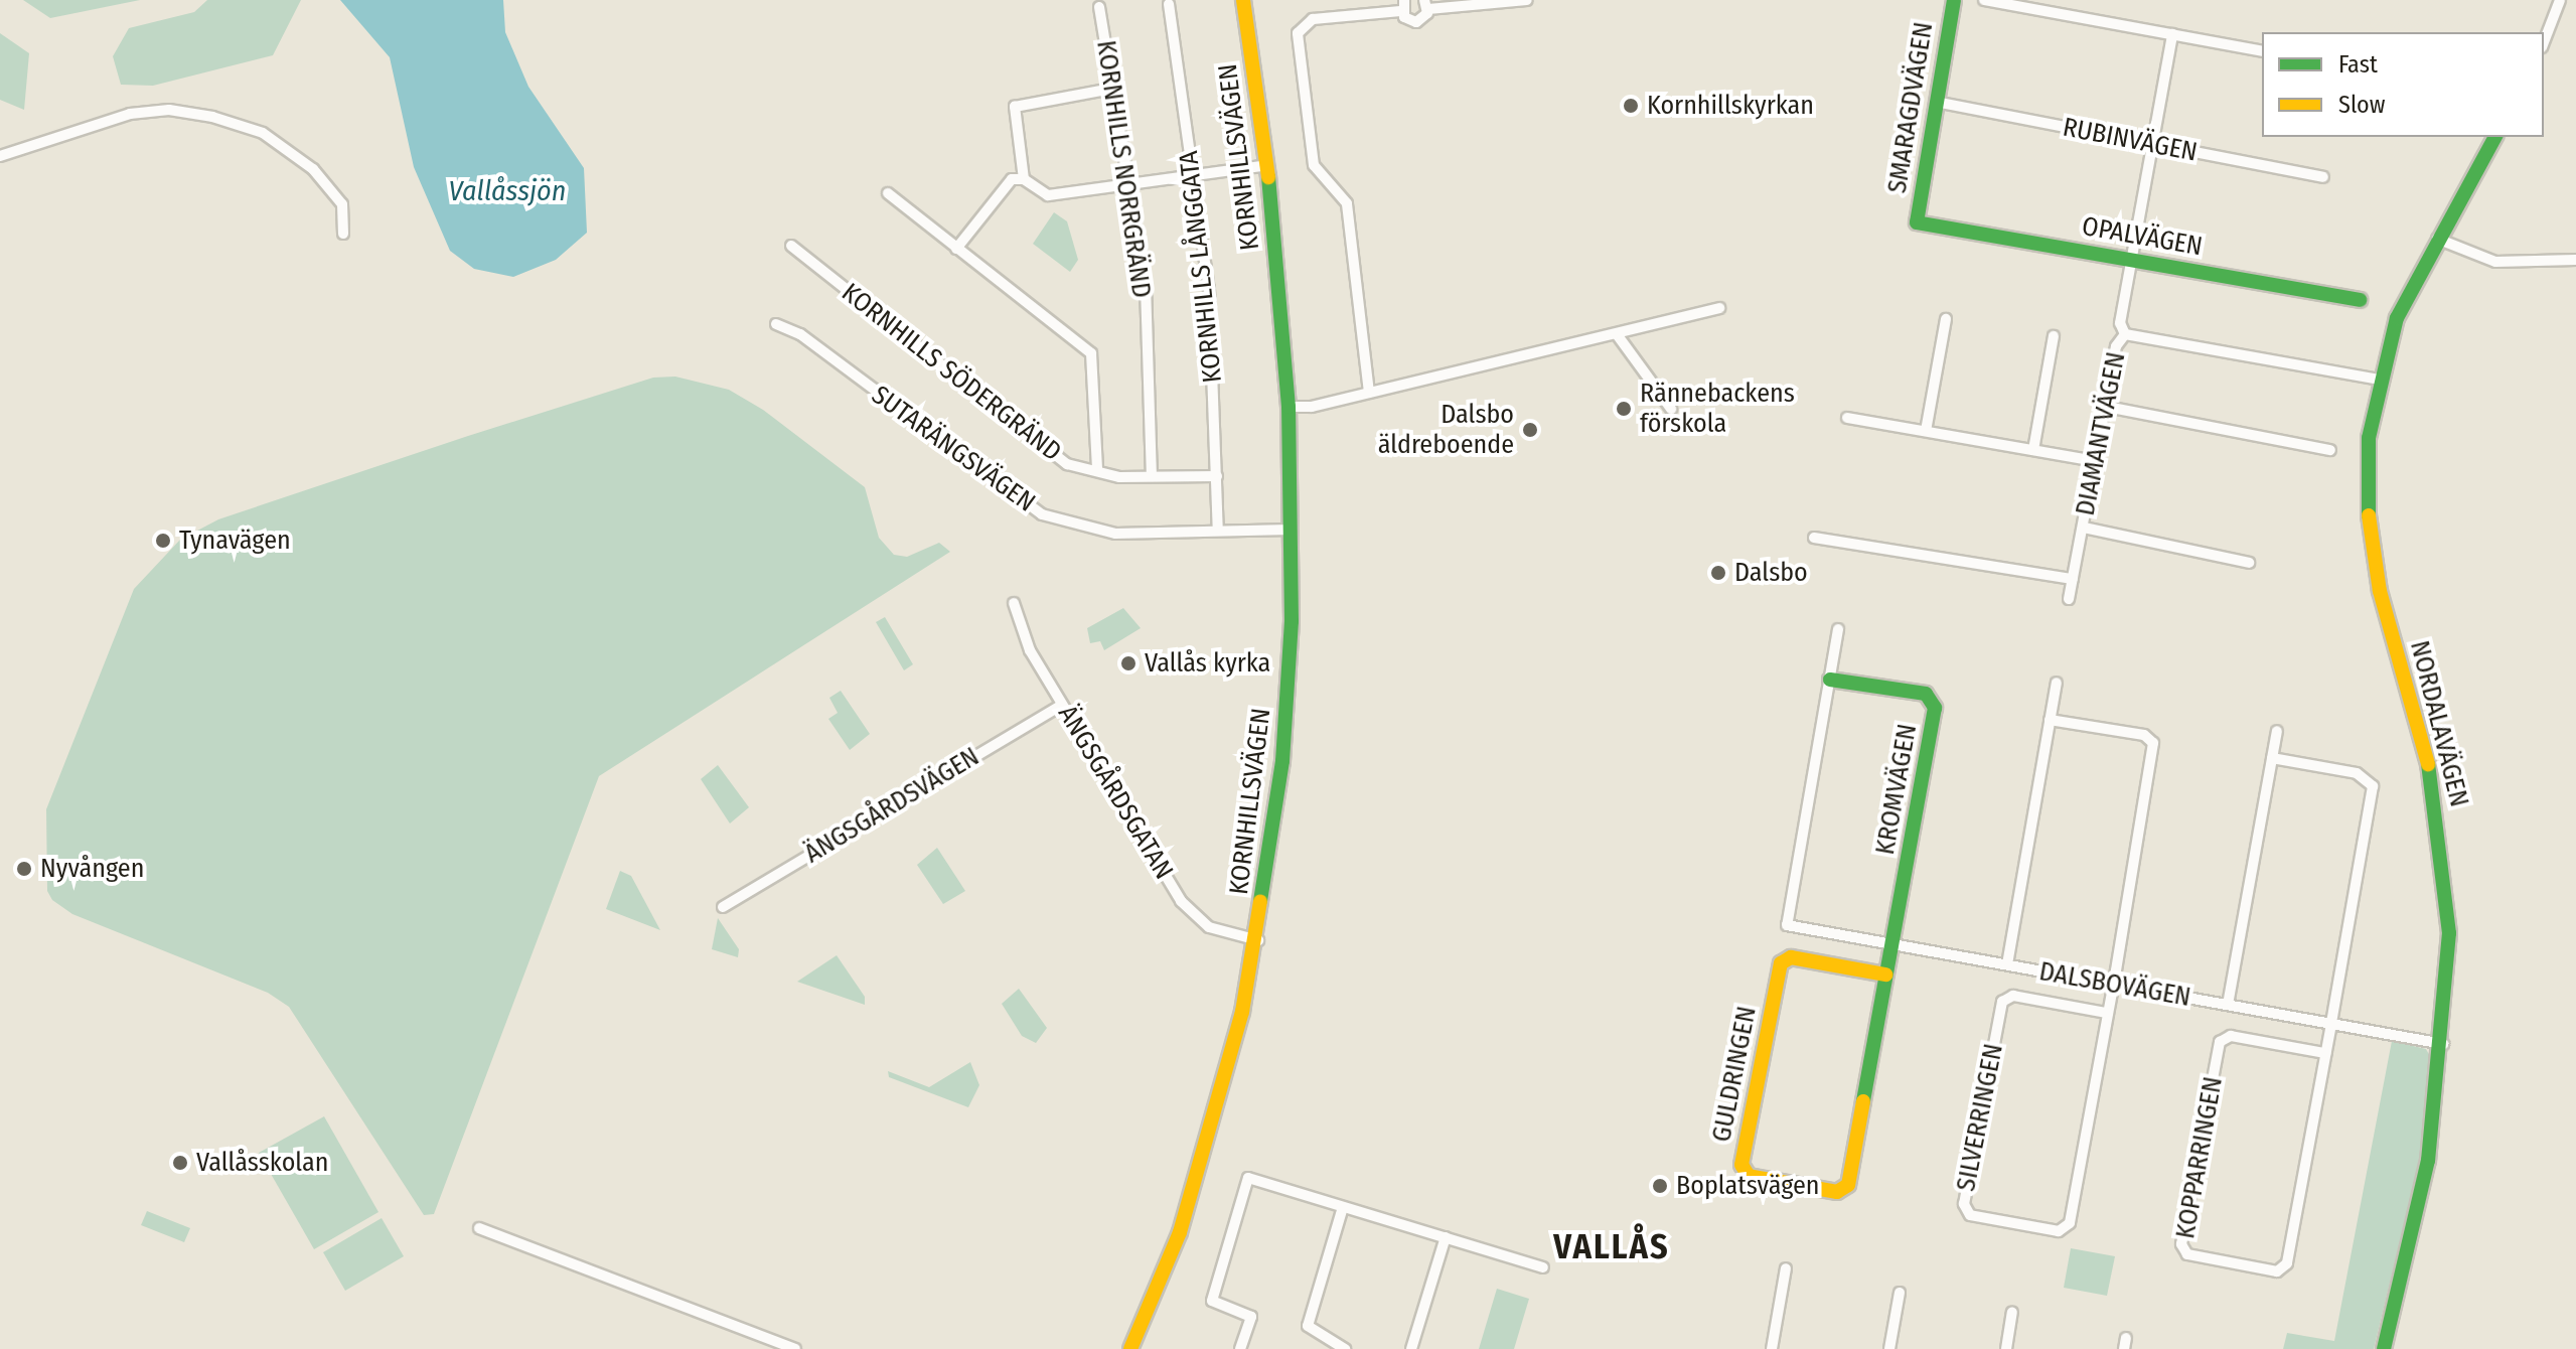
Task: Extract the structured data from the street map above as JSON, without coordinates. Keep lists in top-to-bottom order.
{
  "streets": {
    "street": [
      "SMARAGDVÄGEN",
      "RUBINVÄGEN",
      "KORNHILLSVÄGEN",
      "KORNHILLS NORRGRÄND",
      "OPALVÄGEN",
      "KORNHILLS LÅNGGATA",
      "KORNHILLS SÖDERGRÄND",
      "DIAMANTVÄGEN",
      "SUTARÄNGSVÄGEN",
      "NORDALAVÄGEN",
      "KROMVÄGEN",
      "ÄNGSGÅRDSGATAN",
      "ÄNGSGÅRDSVÄGEN",
      "DALSBOVÄGEN",
      "GULDRINGEN",
      "SILVERRINGEN",
      "KOPPARRINGEN"
    ]
  },
  "crossings": [
    ["SMARAGDVÄGEN", "RUBINVÄGEN"],
    ["SMARAGDVÄGEN", "OPALVÄGEN"],
    ["RUBINVÄGEN", "DIAMANTVÄGEN"],
    ["KORNHILLSVÄGEN", "SUTARÄNGSVÄGEN"],
    ["KORNHILLSVÄGEN", "ÄNGSGÅRDSGATAN"],
    ["KORNHILLS NORRGRÄND", "KORNHILLS SÖDERGRÄND"],
    ["OPALVÄGEN", "DIAMANTVÄGEN"],
    ["KORNHILLS LÅNGGATA", "KORNHILLS SÖDERGRÄND"],
    ["KORNHILLS LÅNGGATA", "SUTARÄNGSVÄGEN"],
    ["NORDALAVÄGEN", "DALSBOVÄGEN"],
    ["KROMVÄGEN", "DALSBOVÄGEN"],
    ["KROMVÄGEN", "GULDRINGEN"],
    ["ÄNGSGÅRDSGATAN", "ÄNGSGÅRDSVÄGEN"],
    ["DALSBOVÄGEN", "GULDRINGEN"],
    ["DALSBOVÄGEN", "SILVERRINGEN"],
    ["DALSBOVÄGEN", "KOPPARRINGEN"]
  ],
  "districts": ["VALLÅS"],
  "water": ["Vallåssjön"],
  "places": [
    "Kornhillskyrkan",
    "Rännebackens förskola",
    "Dalsbo äldreboende",
    "Tynavägen",
    "Dalsbo",
    "Vallås kyrka",
    "Nyvången",
    "Vallåsskolan",
    "Boplatsvägen"
  ],
  "legend": ["Fast", "Slow"]
}
